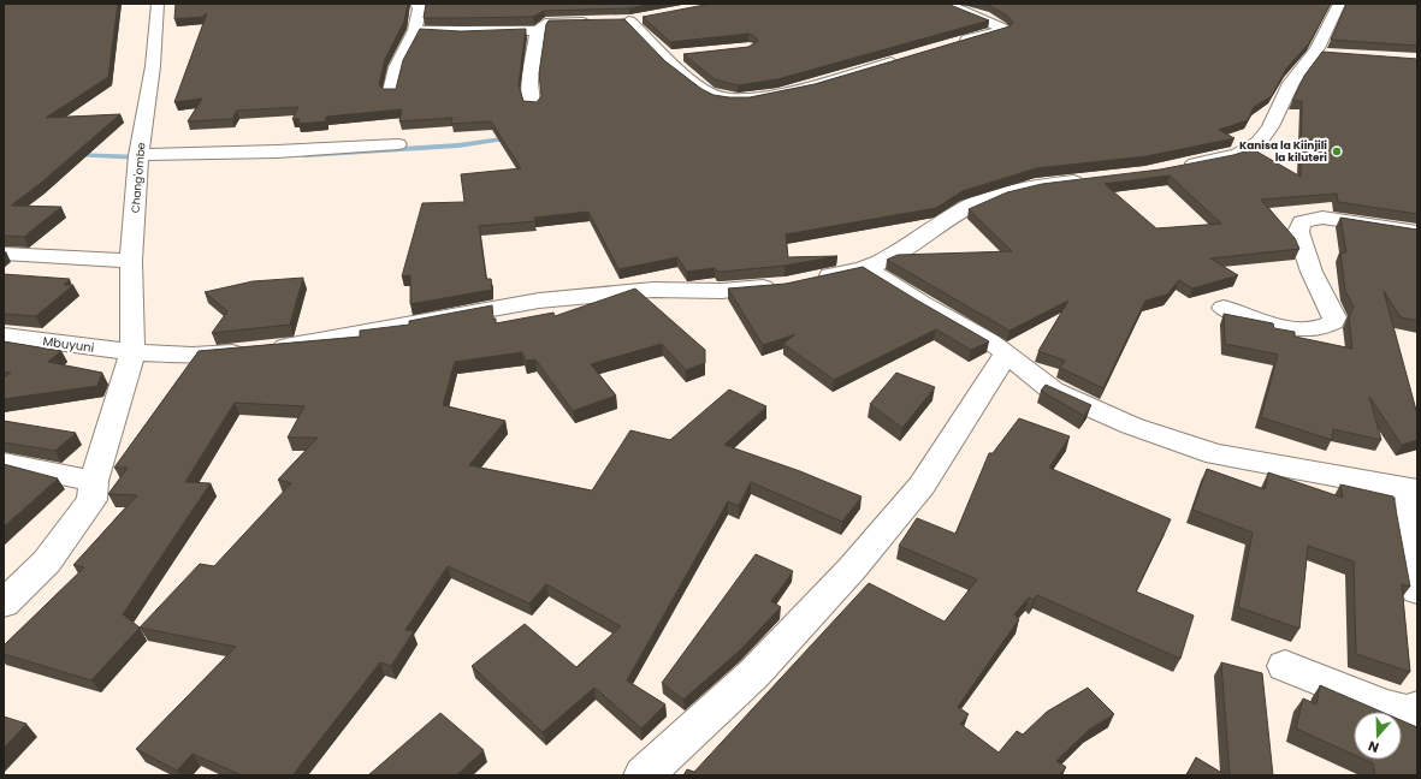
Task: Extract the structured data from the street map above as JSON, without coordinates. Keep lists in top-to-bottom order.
{
  "streets": {
    "street": ["Chang'ombe", "Mbuyuni"]
  },
  "crossings": [
    ["Chang'ombe", "Mbuyuni"]
  ],
  "places": ["Kanisa la Kiinjili la kiluteri"],
  "north": "bottom"
}
